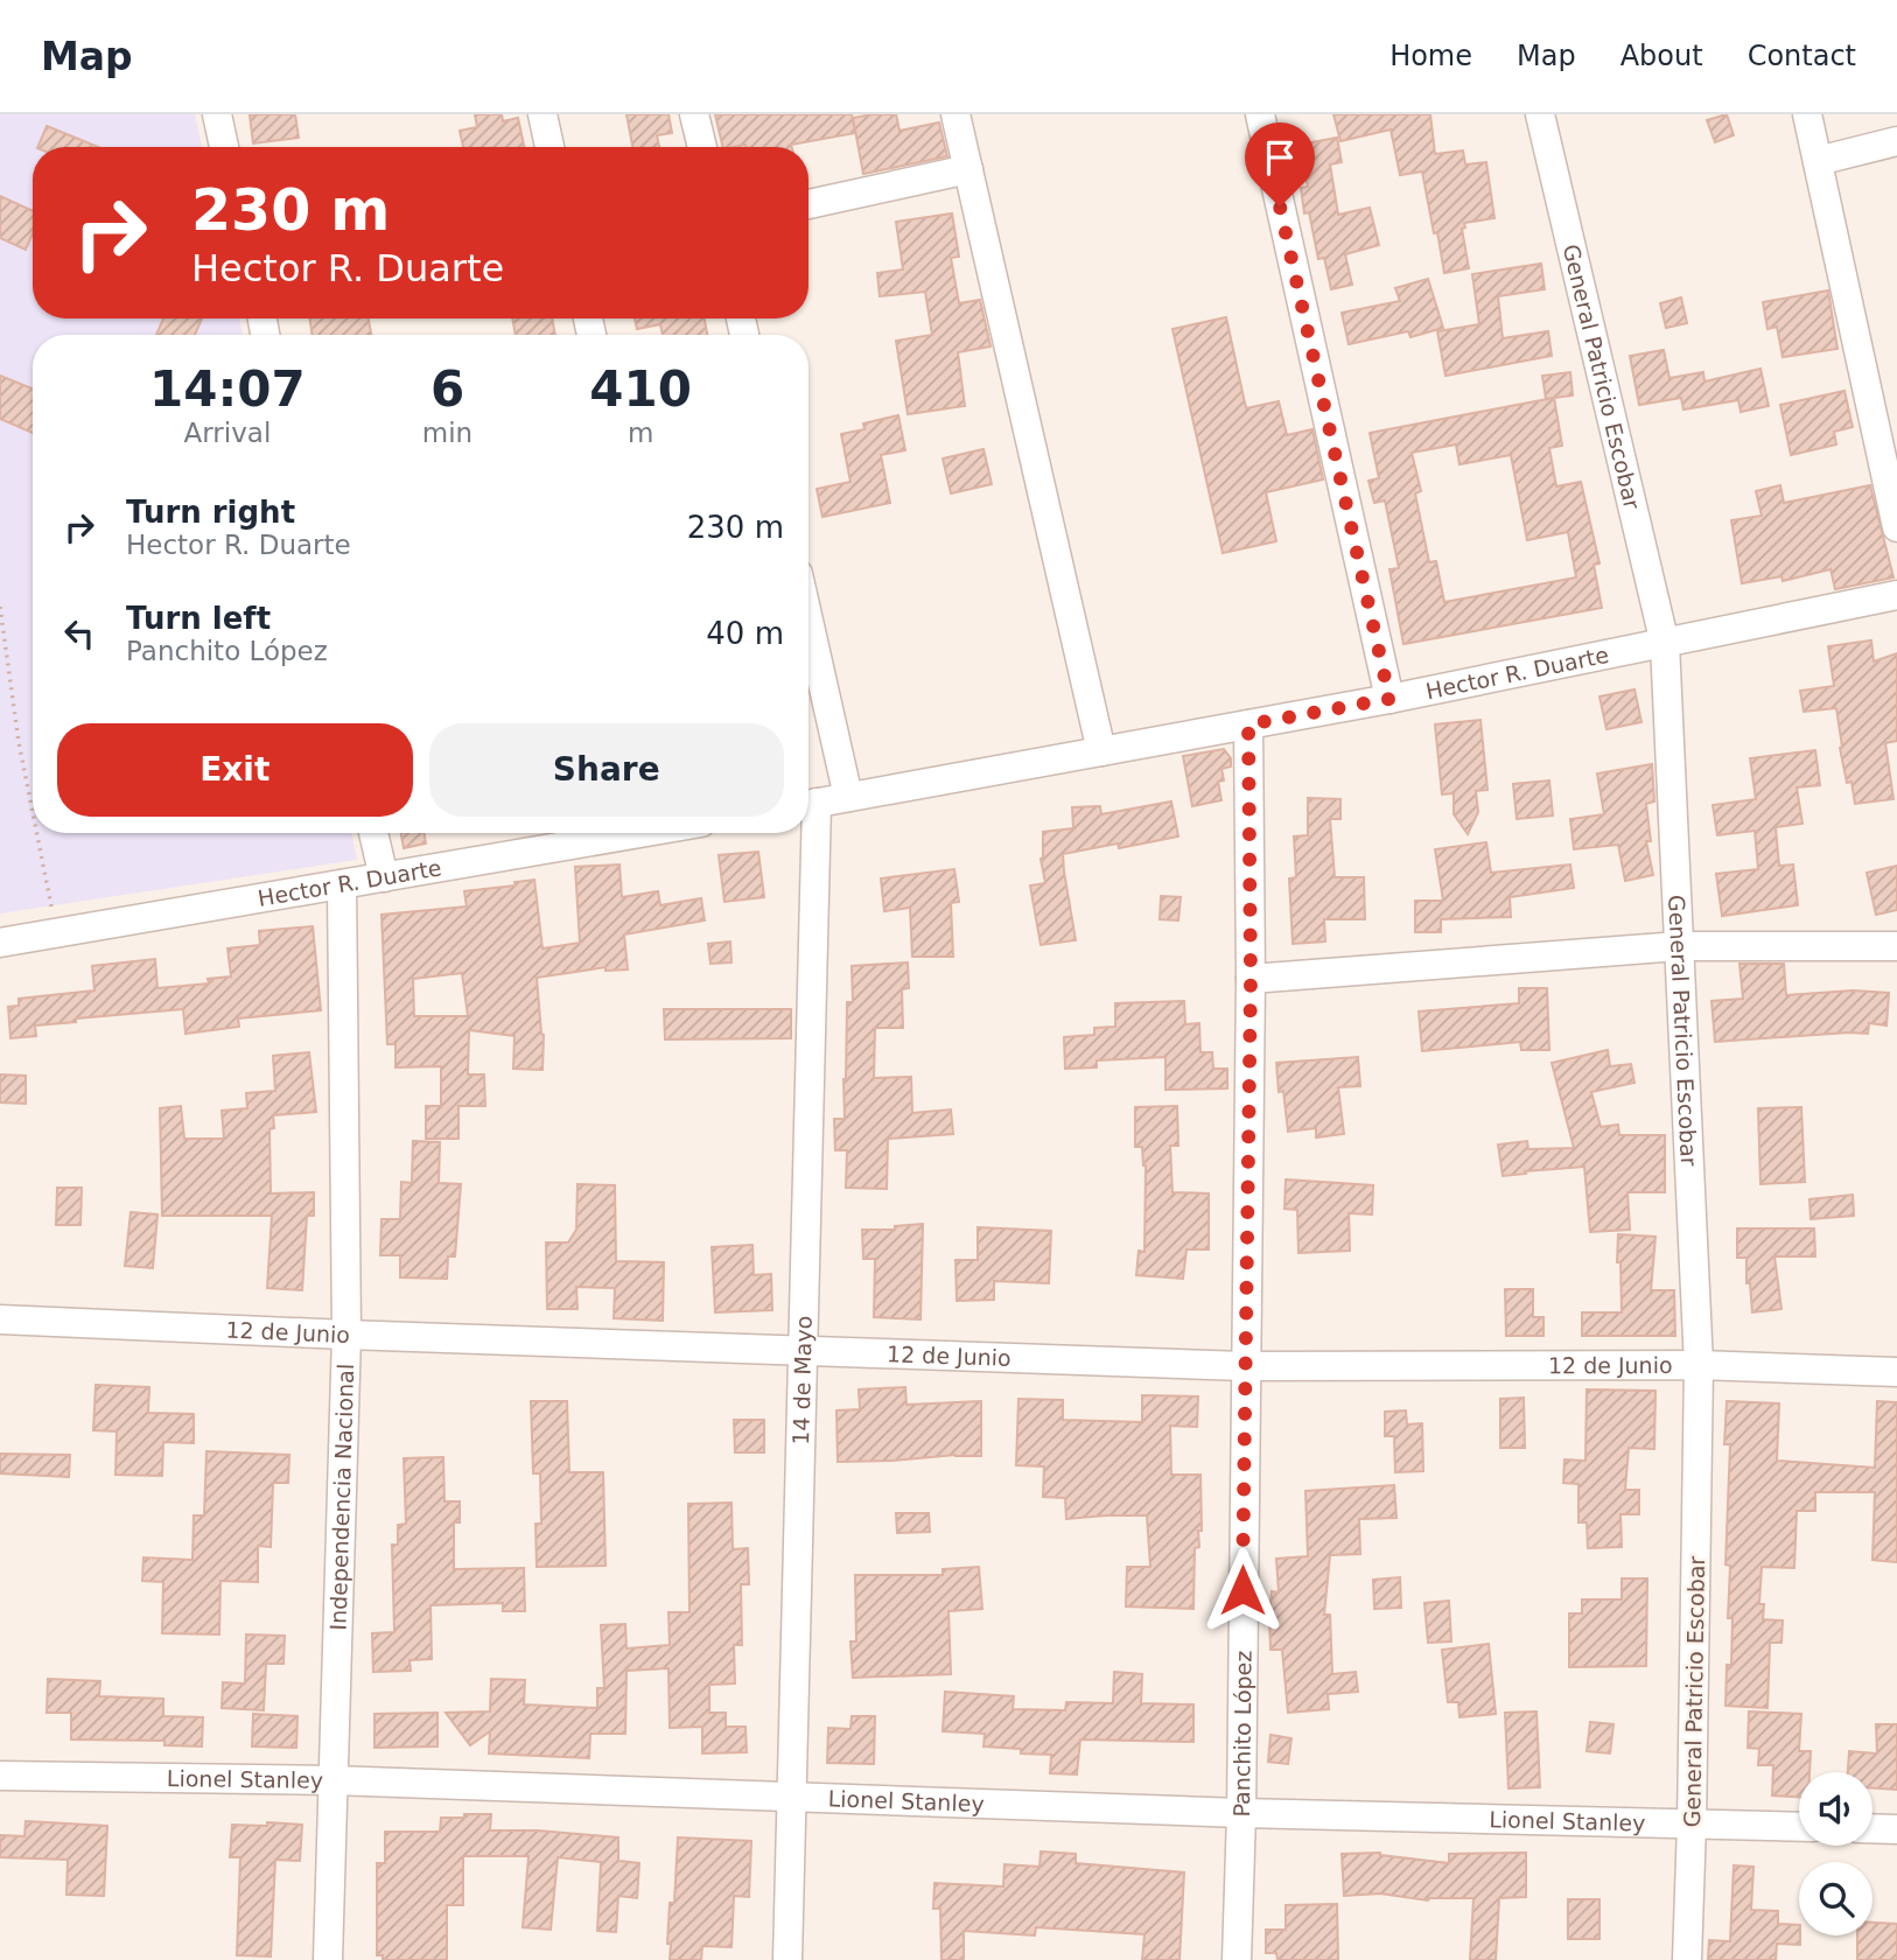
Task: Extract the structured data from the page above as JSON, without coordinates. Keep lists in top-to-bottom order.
{
  "streets": {
    "street": [
      "General Patricio Escobar",
      "Hector R. Duarte",
      "12 de Junio",
      "14 de Mayo",
      "Independencia Nacional",
      "Panchito López",
      "Lionel Stanley"
    ]
  },
  "crossings": [
    ["General Patricio Escobar", "Hector R. Duarte"],
    ["General Patricio Escobar", "12 de Junio"],
    ["General Patricio Escobar", "Lionel Stanley"],
    ["Hector R. Duarte", "Independencia Nacional"],
    ["Hector R. Duarte", "Panchito López"],
    ["12 de Junio", "14 de Mayo"],
    ["12 de Junio", "Independencia Nacional"],
    ["12 de Junio", "Panchito López"],
    ["14 de Mayo", "Lionel Stanley"],
    ["Independencia Nacional", "Lionel Stanley"],
    ["Panchito López", "Lionel Stanley"]
  ],
  "page": {
    "header": "Map",
    "nav": [
      "Home",
      "Map",
      "About",
      "Contact"
    ],
    "turn": ["230 m", "Hector R. Duarte"],
    "eta": [
      "14:07",
      "Arrival",
      "6",
      "min",
      "410",
      "m"
    ],
    "list": [
      {
        "name": "Turn right",
        "note": "Hector R. Duarte",
        "value": "230 m"
      },
      {
        "name": "Turn left",
        "note": "Panchito López",
        "value": "40 m"
      }
    ],
    "buttons": ["Exit", "Share"]
  }
}
